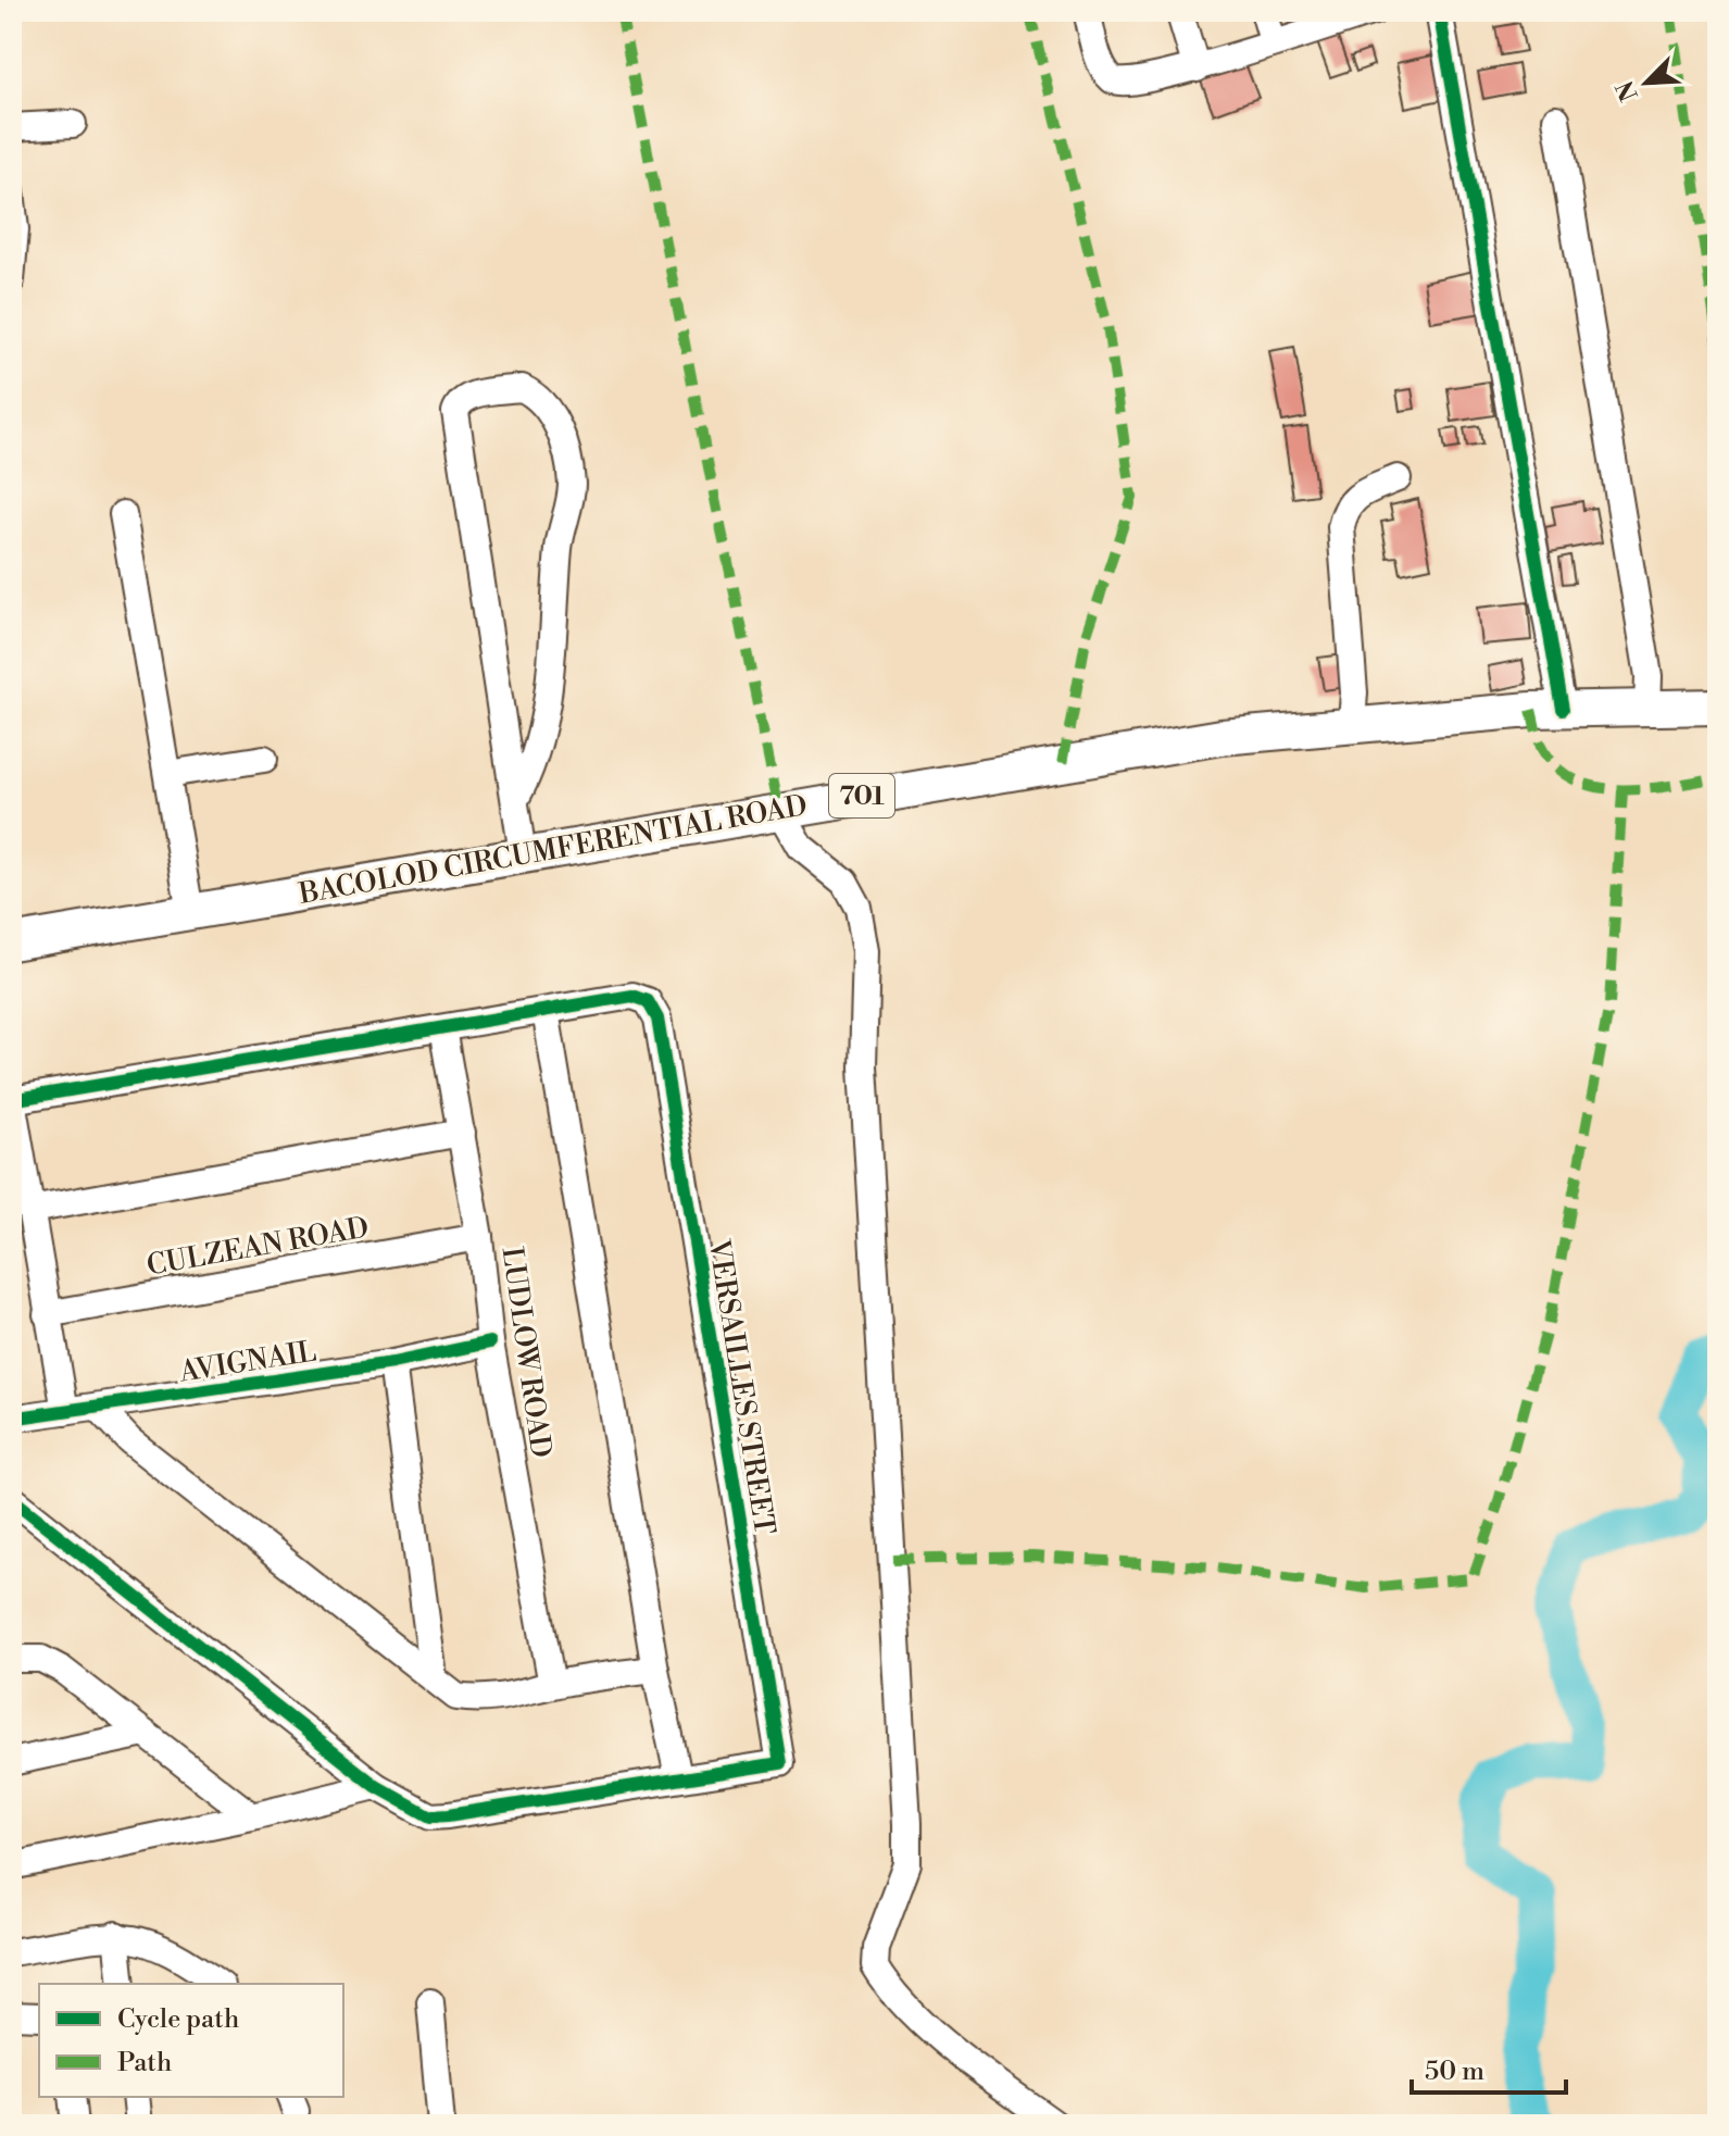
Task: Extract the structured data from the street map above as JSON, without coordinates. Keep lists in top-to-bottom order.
{
  "streets": {
    "main road": ["701", "BACOLOD CIRCUMFERENTIAL ROAD"],
    "street": [
      "CULZEAN ROAD",
      "LUDLOW ROAD",
      "AVIGNAIL",
      "VERSAILLES STREET"
    ]
  },
  "crossings": [
    ["CULZEAN ROAD", "LUDLOW ROAD"],
    ["LUDLOW ROAD", "AVIGNAIL"]
  ],
  "legend": ["Cycle path", "Path"],
  "scale_bar": "50 m",
  "north": "bottom left"
}
